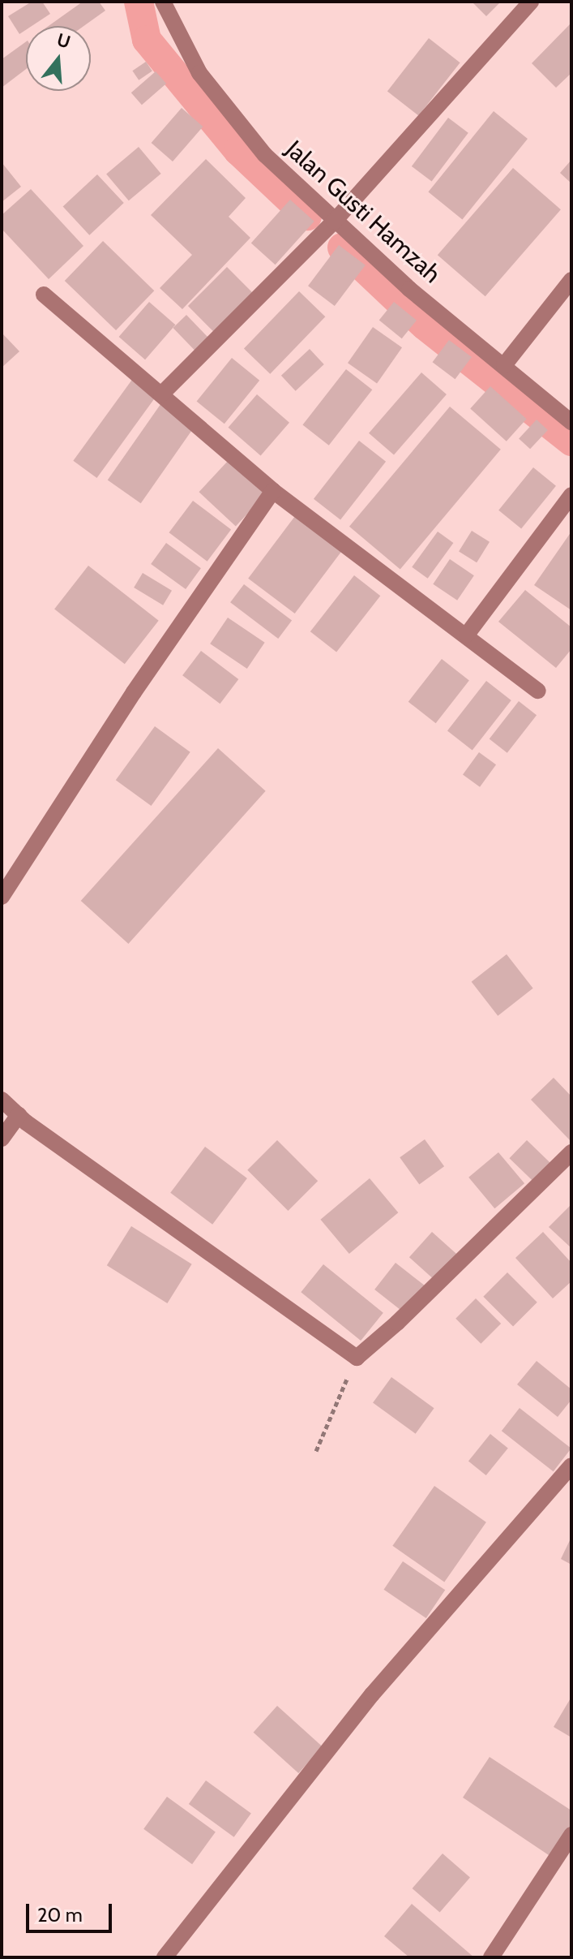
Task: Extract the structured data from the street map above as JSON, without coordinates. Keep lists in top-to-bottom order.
{
  "streets": {
    "street": ["Jalan Gusti Hamzah"]
  },
  "scale_bar": "20 m",
  "north": "top"
}
